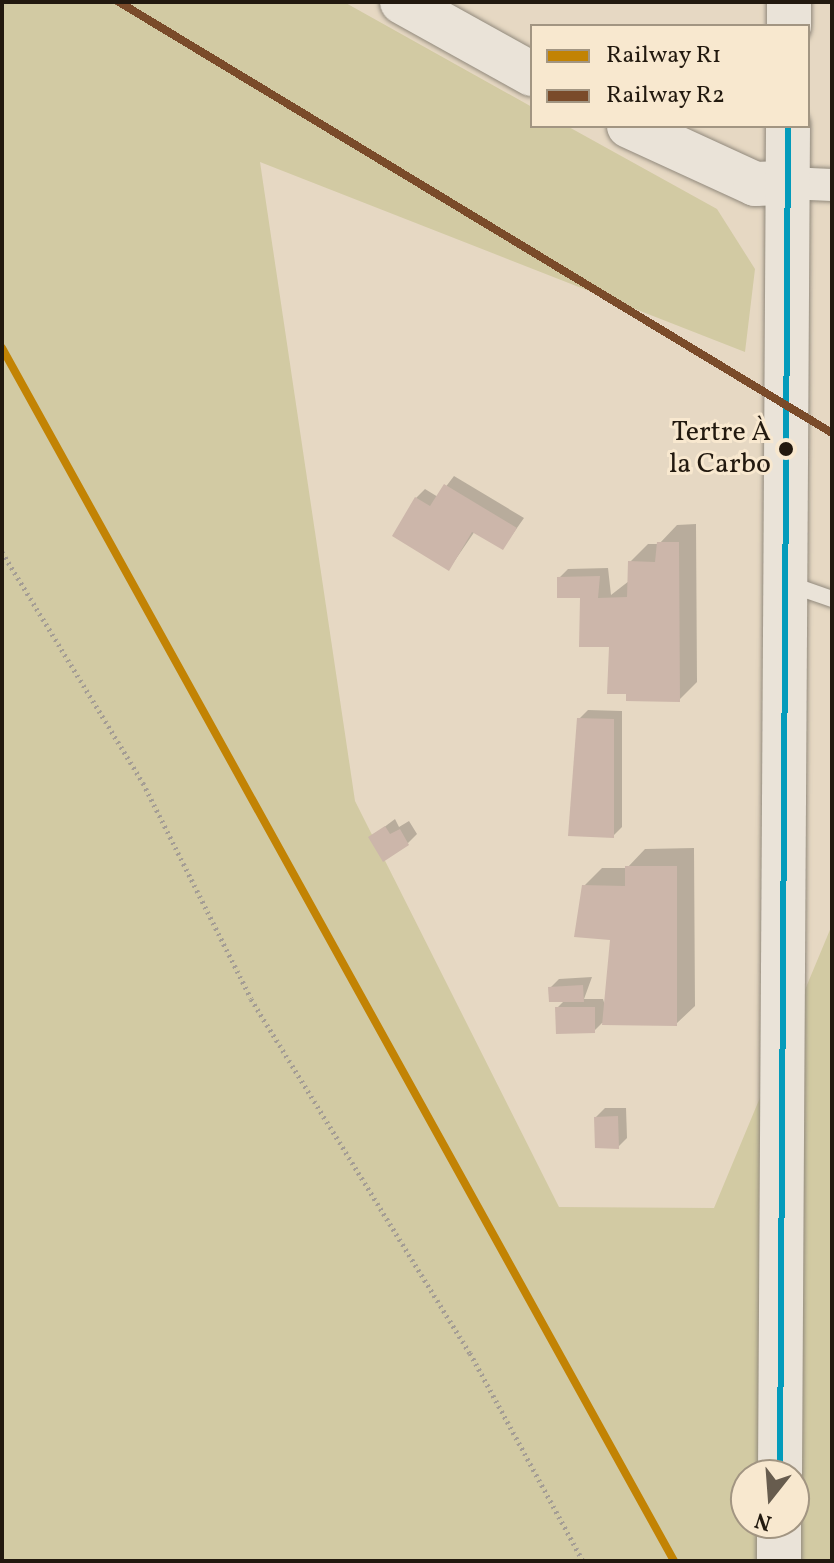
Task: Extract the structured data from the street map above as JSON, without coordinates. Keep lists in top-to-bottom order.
{
  "places": ["Tertre À la Carbo"],
  "lines": ["rail line R2", "rail line R1"],
  "legend": ["Railway R1", "Railway R2"],
  "north": "bottom"
}
